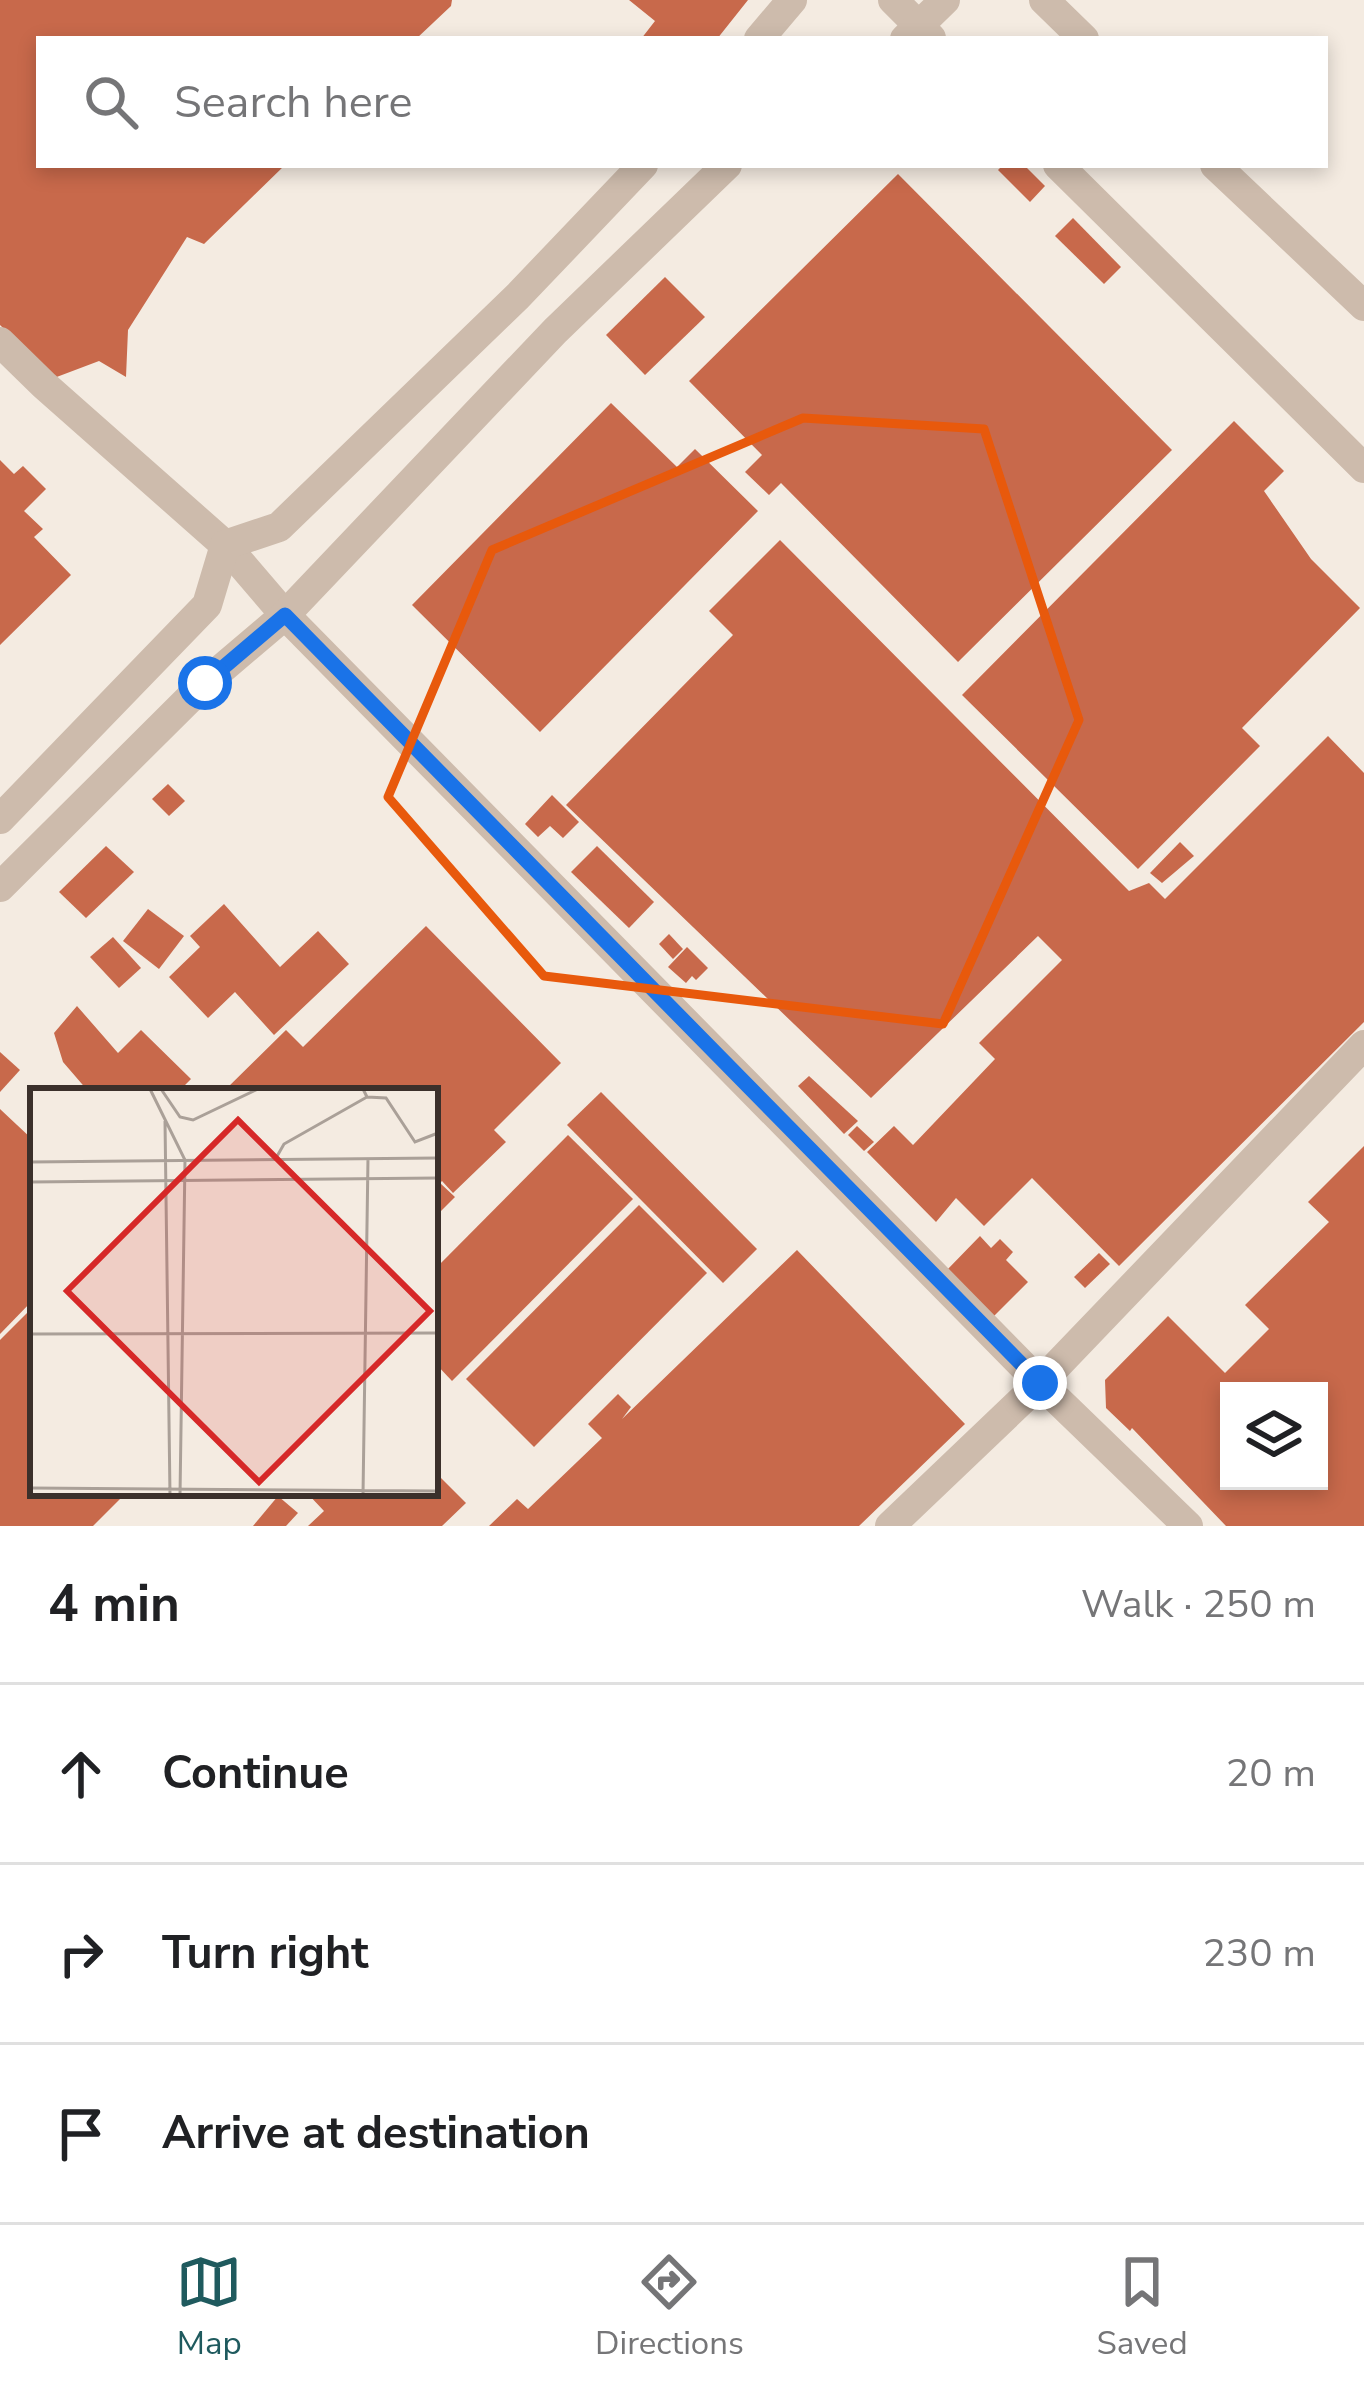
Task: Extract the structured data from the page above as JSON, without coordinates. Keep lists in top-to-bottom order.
{
  "page": {
    "search": "Search here",
    "heading": ["4 min", "Walk · 250 m"],
    "list": [
      ["Continue", "20 m"],
      ["Turn right", "230 m"],
      "Arrive at destination"
    ],
    "nav": ["Map", "Directions", "Saved"]
  }
}
